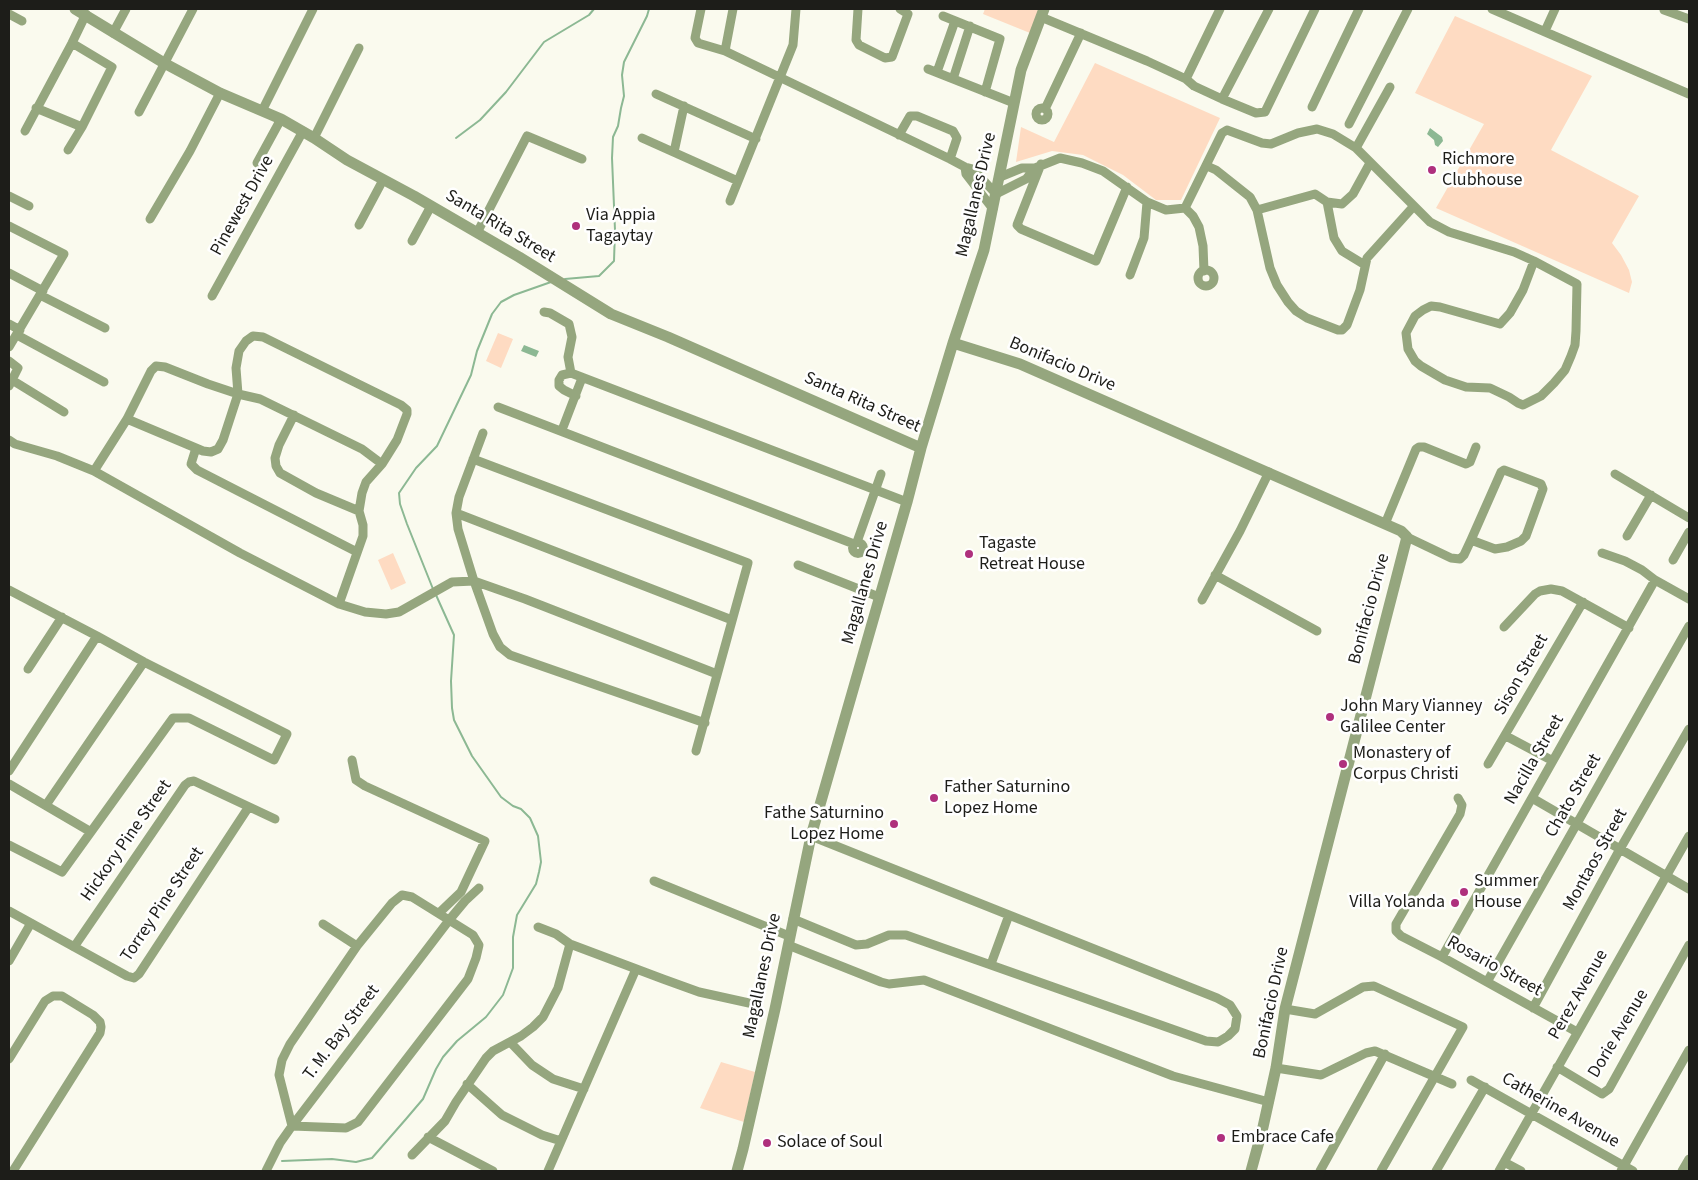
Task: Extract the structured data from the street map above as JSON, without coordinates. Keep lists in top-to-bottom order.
{
  "streets": {
    "street": [
      "Magallanes Drive",
      "Pinewest Drive",
      "Santa Rita Street",
      "Bonifacio Drive",
      "Sison Street",
      "Nacilla Street",
      "Chato Street",
      "Hickory Pine Street",
      "Montaos Street",
      "Torrey Pine Street",
      "Rosario Street",
      "Perez Avenue",
      "T. M. Bay Street",
      "Dorie Avenue",
      "Catherine Avenue"
    ]
  },
  "crossings": [
    ["Magallanes Drive", "Santa Rita Street"],
    ["Magallanes Drive", "Bonifacio Drive"],
    ["Pinewest Drive", "Santa Rita Street"],
    ["Nacilla Street", "Rosario Street"],
    ["Chato Street", "Rosario Street"],
    ["Hickory Pine Street", "Torrey Pine Street"],
    ["Montaos Street", "Rosario Street"],
    ["Rosario Street", "Perez Avenue"],
    ["Perez Avenue", "Dorie Avenue"],
    ["Perez Avenue", "Catherine Avenue"]
  ],
  "places": [
    "Richmore Clubhouse",
    "Via Appia Tagaytay",
    "Tagaste Retreat House",
    "John Mary Vianney Galilee Center",
    "Monastery of Corpus Christi",
    "Father Saturnino Lopez Home",
    "Fathe Saturnino Lopez Home",
    "Summer House",
    "Villa Yolanda",
    "Embrace Cafe",
    "Solace of Soul"
  ]
}
